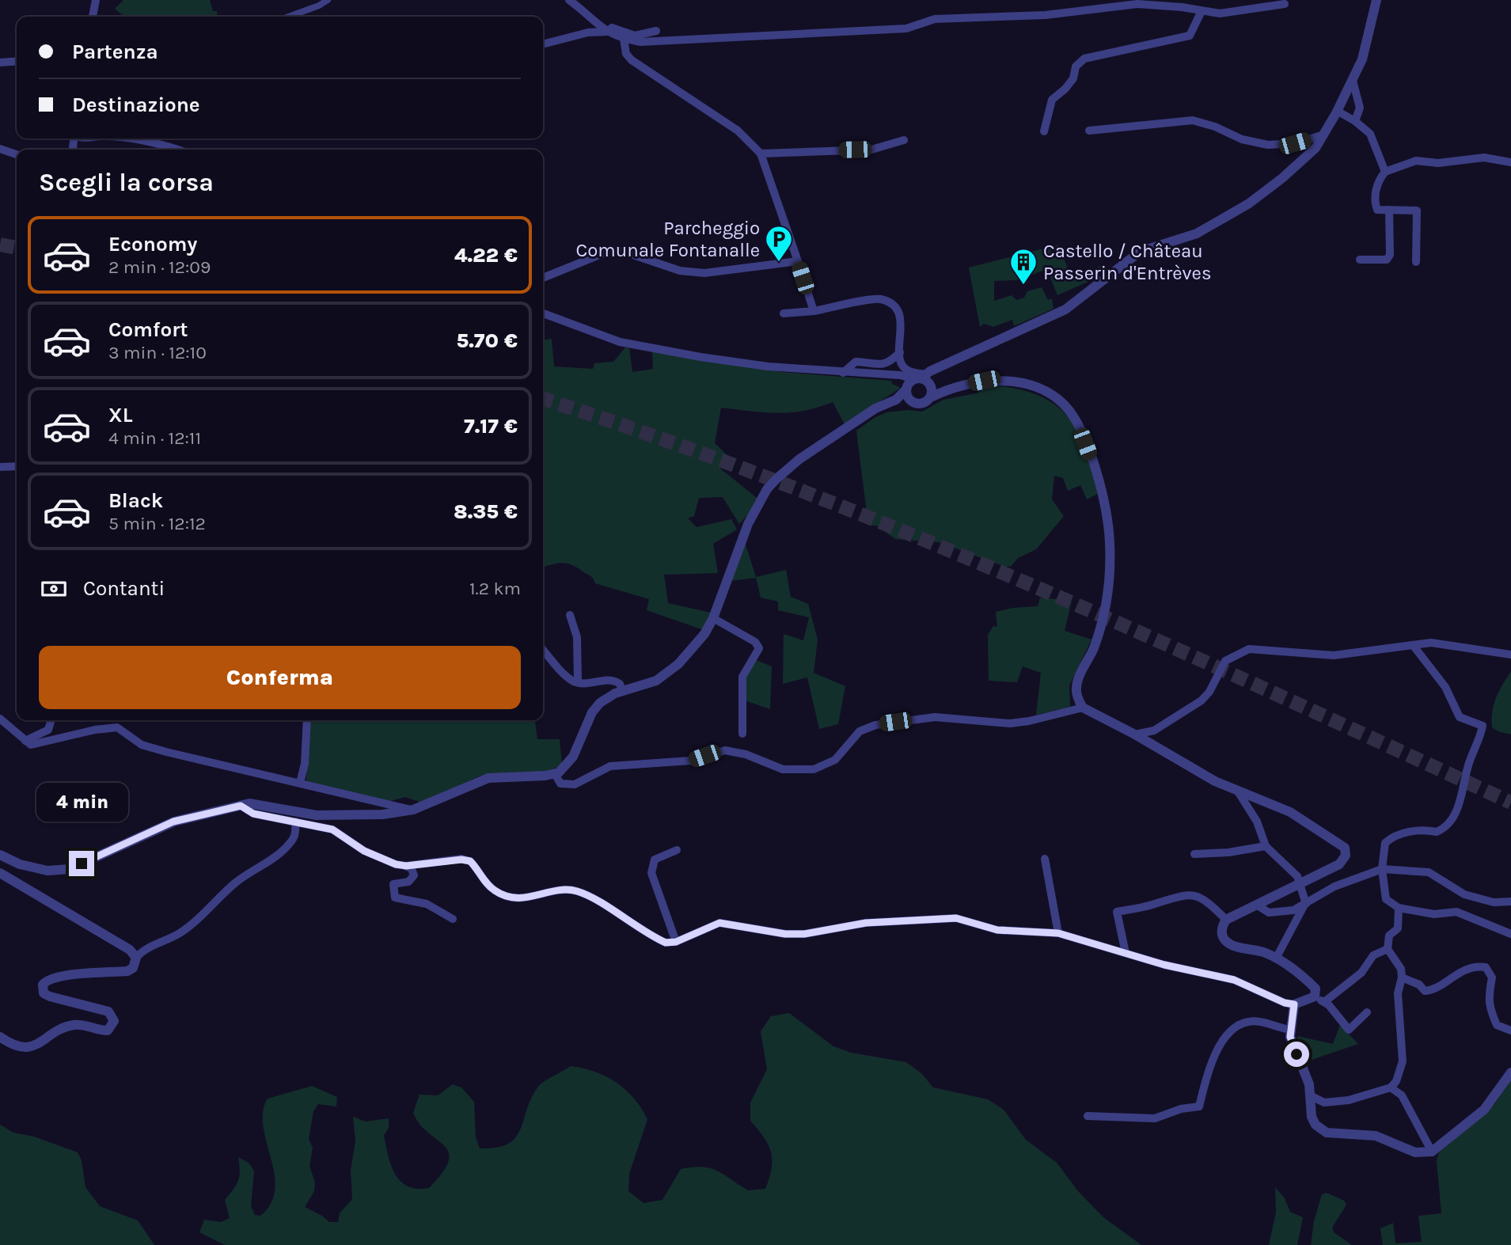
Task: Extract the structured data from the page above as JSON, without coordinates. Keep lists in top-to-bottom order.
{
  "places": {
    "parking": ["Parcheggio Comunale Fontanalle"],
    "building": ["Castello / Château Passerin d'Entrèves"]
  },
  "page": {
    "banner": ["Partenza", "Destinazione"],
    "heading": "Scegli la corsa",
    "list": [
      {
        "name": "Economy",
        "note": "2 min · 12:09",
        "value": "4.22 €"
      },
      {
        "name": "Comfort",
        "note": "3 min · 12:10",
        "value": "5.70 €"
      },
      {
        "name": "XL",
        "note": "4 min · 12:11",
        "value": "7.17 €"
      },
      {
        "name": "Black",
        "note": "5 min · 12:12",
        "value": "8.35 €"
      }
    ],
    "pay": ["Contanti", "1.2 km"],
    "buttons": "Conferma",
    "bubble": "4 min"
  }
}
